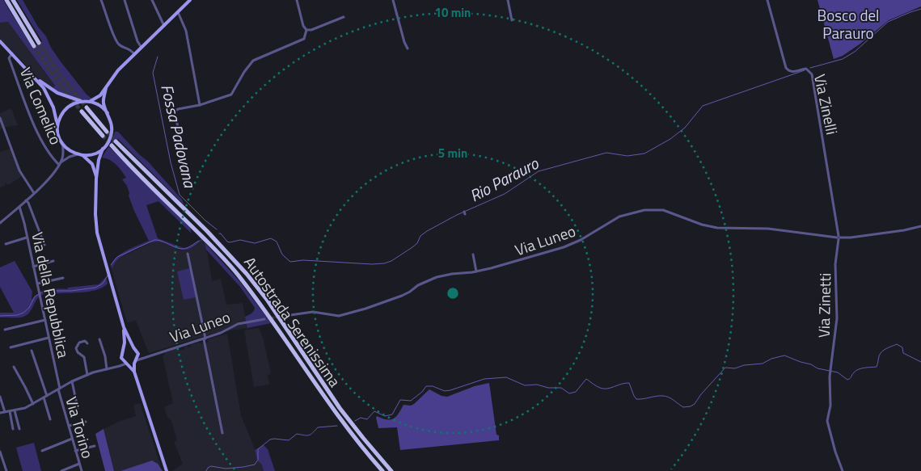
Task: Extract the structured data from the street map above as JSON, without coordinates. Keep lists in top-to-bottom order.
{
  "streets": {
    "highway": ["Autostrada Serenissima"],
    "street": [
      "Via Zinelli",
      "Via Comelico",
      "Via Luneo",
      "Via della Repubblica",
      "Via Zinetti",
      "Via Torino"
    ]
  },
  "crossings": [
    ["Via Zinelli", "Via Luneo"],
    ["Via Zinelli", "Via Zinetti"],
    ["Via Luneo", "Via Zinetti"],
    ["Via della Repubblica", "Via Torino"]
  ],
  "water": ["Fossa Padovana", "Rio Parauro"],
  "parks": ["Bosco del Parauro"],
  "rings": ["10 min", "5 min"]
}
